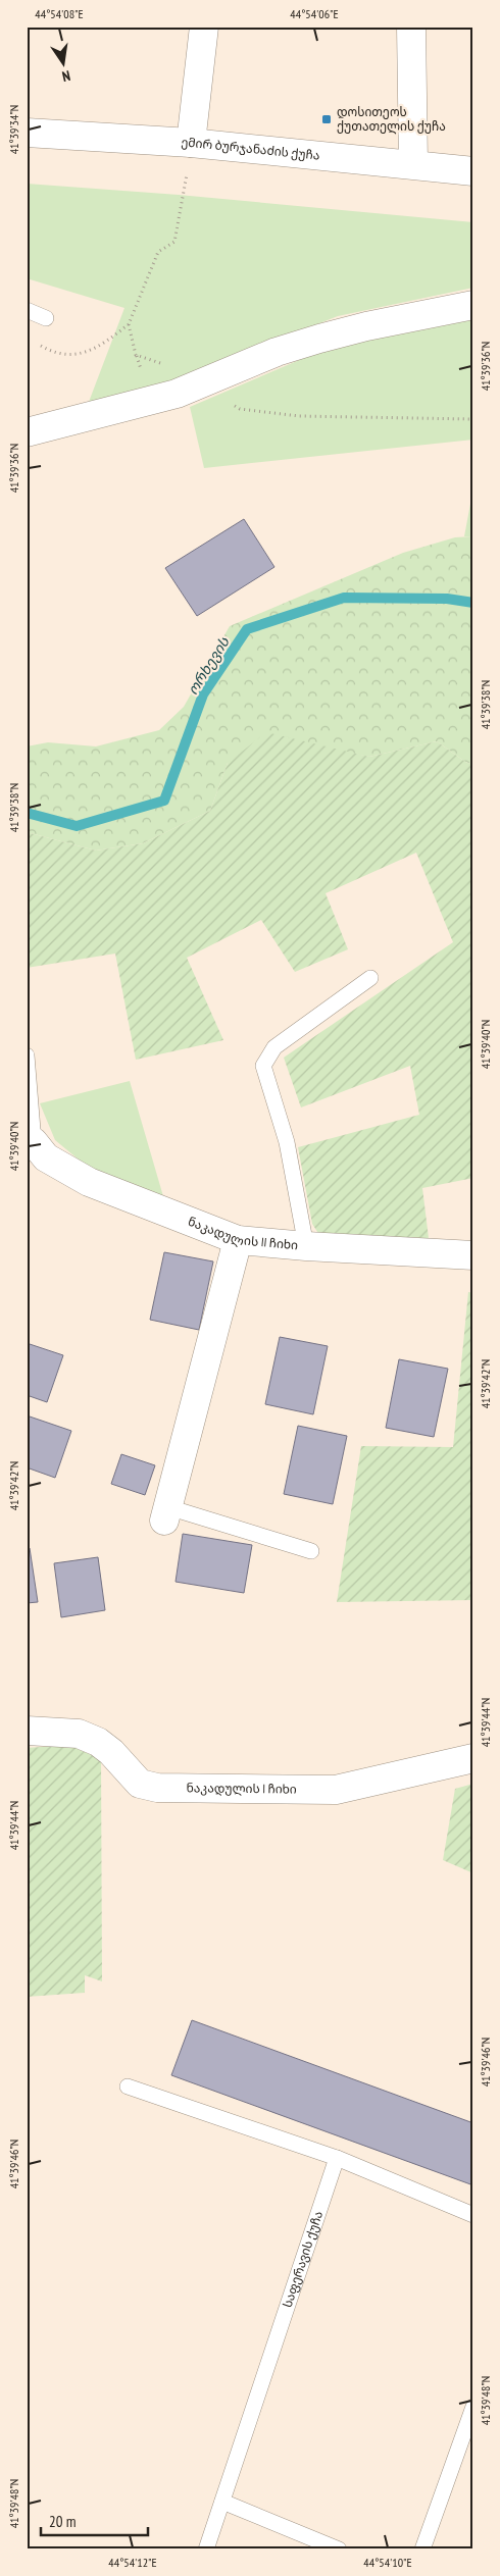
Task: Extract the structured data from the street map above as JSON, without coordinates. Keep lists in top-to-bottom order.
{
  "streets": {
    "street": ["ემირ ბურჯანაძის ქუჩა", "ნაკადულის II ჩიხი", "ნაკადულის I ჩიხი"],
    "lane": ["საფერავის ქუჩა"]
  },
  "water": ["ორხევის"],
  "places": {
    "transit": ["დოსითეოს ქუთათელის ქუჩა"]
  },
  "scale_bar": "20 m",
  "north": "bottom",
  "coordinates": [
    "44°54'08\"E",
    "44°54'06\"E",
    "41°39'34\"N",
    "41°39'36\"N",
    "41°39'38\"N",
    "41°39'40\"N",
    "41°39'42\"N",
    "41°39'44\"N",
    "41°39'46\"N",
    "41°39'48\"N",
    "44°54'12\"E",
    "44°54'10\"E"
  ]
}
